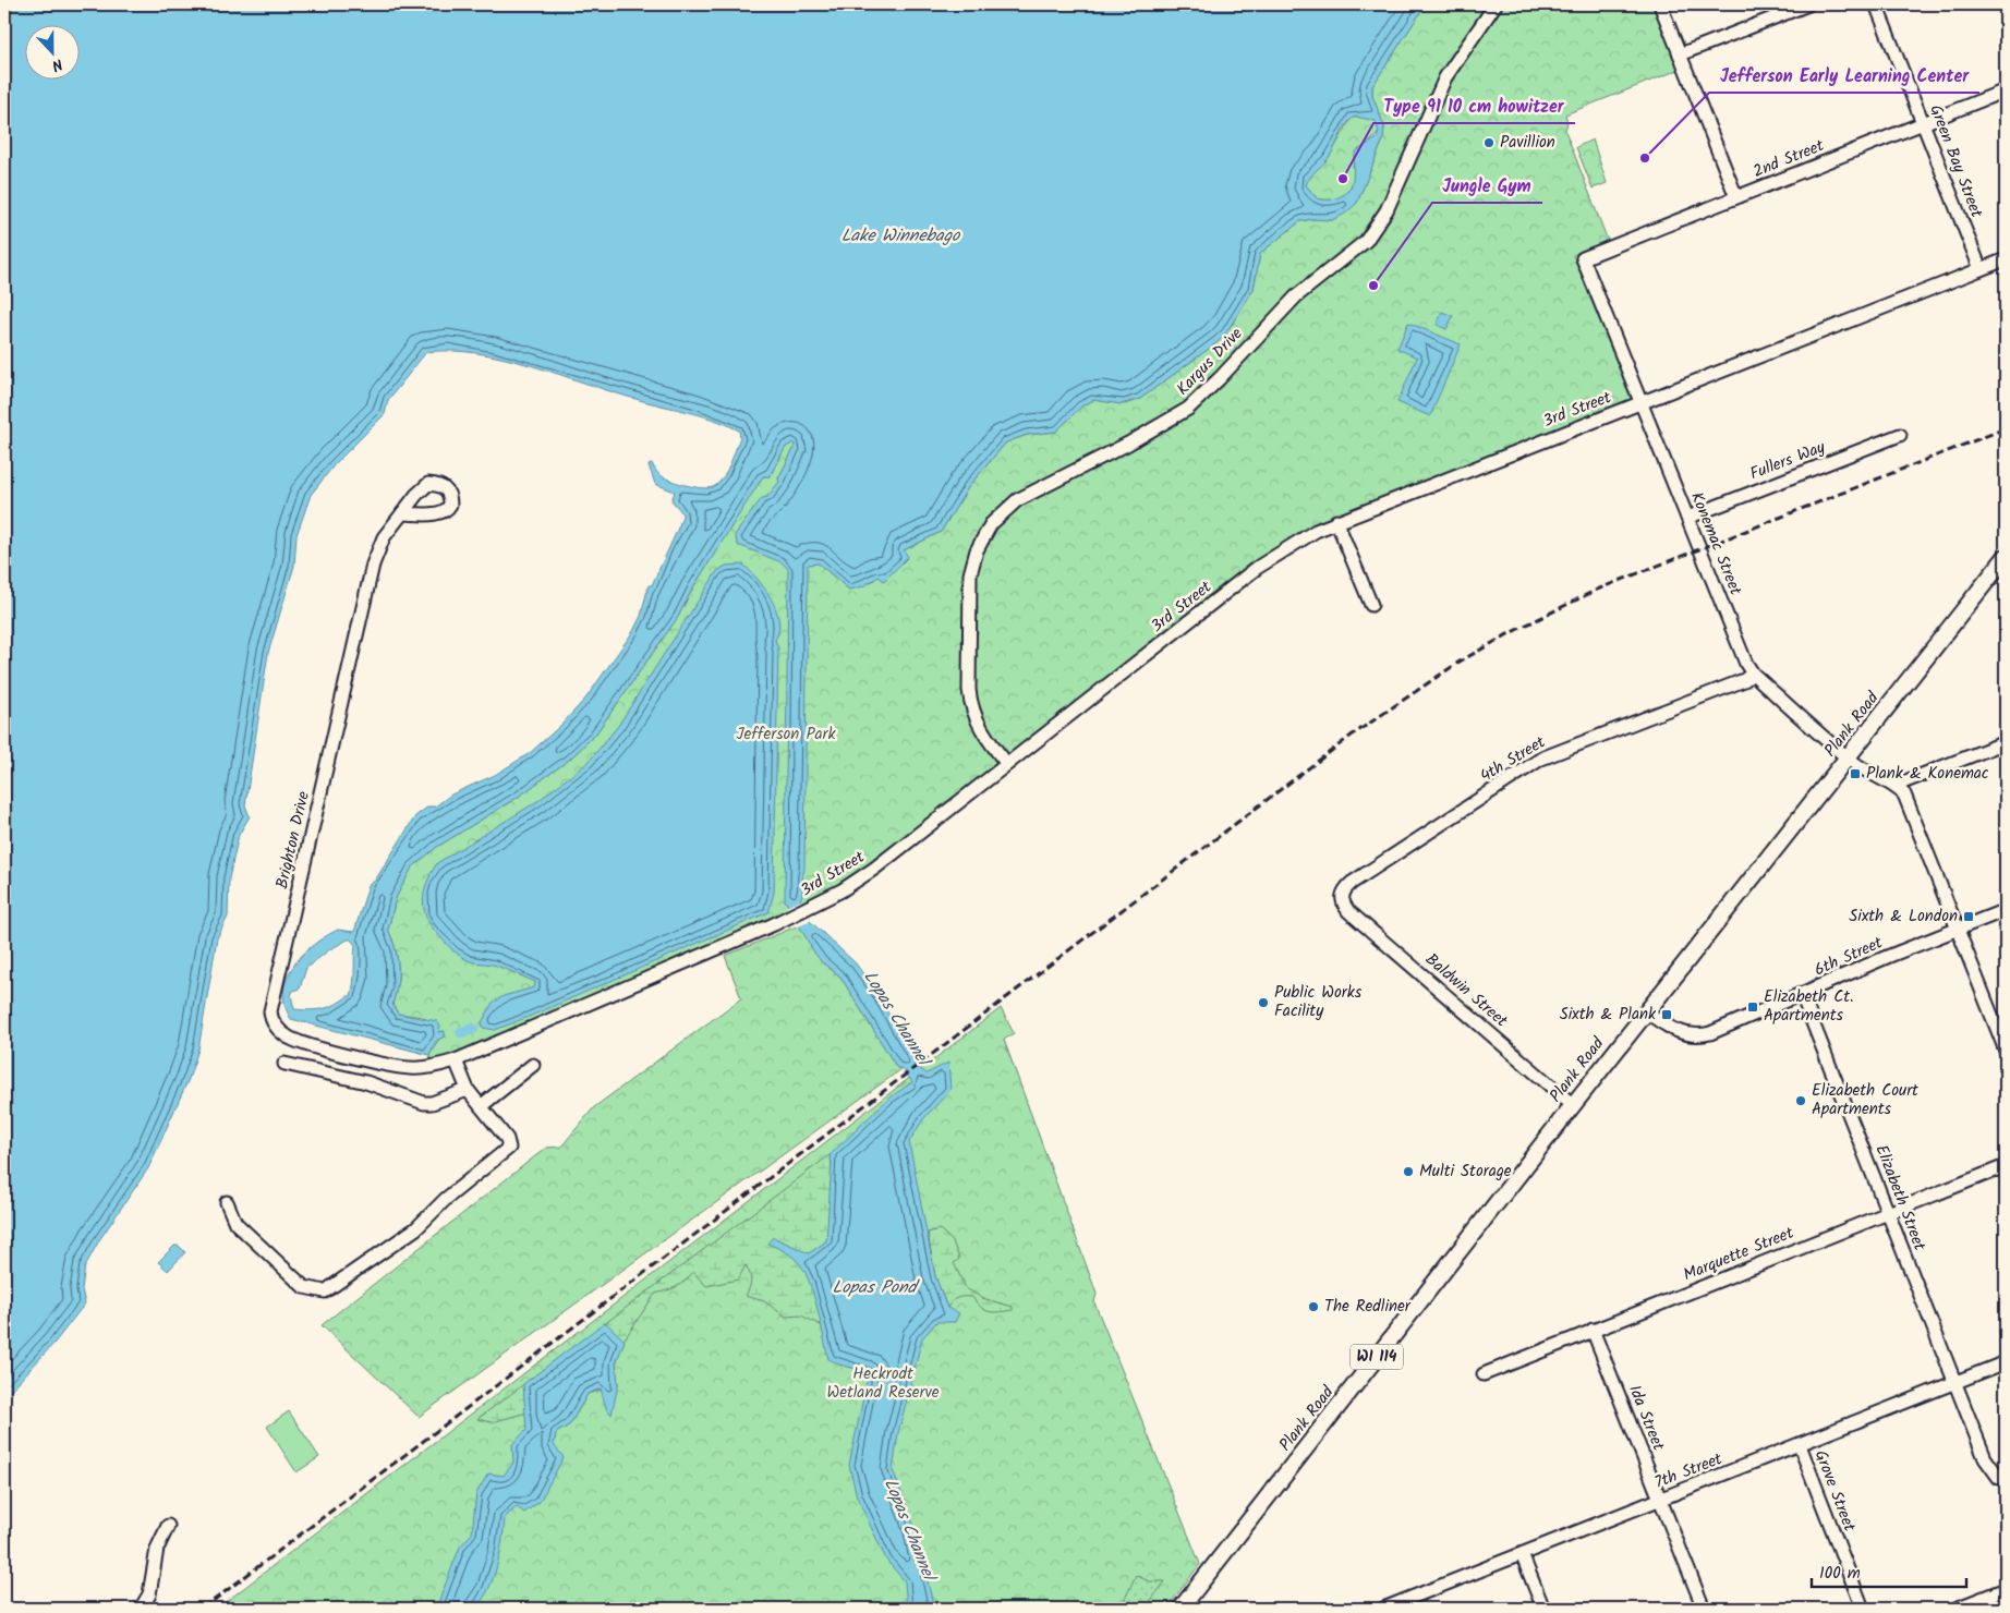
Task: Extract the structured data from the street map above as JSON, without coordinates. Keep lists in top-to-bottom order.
{
  "streets": {
    "main road": ["Plank Road", "WI 114"],
    "street": [
      "2nd Street",
      "Green Bay Street",
      "Kargus Drive",
      "3rd Street",
      "Fullers Way",
      "Konemac Street",
      "4th Street",
      "Brighton Drive",
      "6th Street",
      "Baldwin Street",
      "Elizabeth Street",
      "Marquette Street",
      "Ida Street",
      "7th Street",
      "Grove Street"
    ]
  },
  "crossings": [
    ["2nd Street", "Green Bay Street"],
    ["2nd Street", "Konemac Street"],
    ["Green Bay Street", "3rd Street"],
    ["Kargus Drive", "3rd Street"],
    ["3rd Street", "Konemac Street"],
    ["3rd Street", "Brighton Drive"],
    ["Fullers Way", "Konemac Street"],
    ["Konemac Street", "Plank Road"],
    ["Konemac Street", "4th Street"],
    ["Plank Road", "6th Street"],
    ["Plank Road", "Baldwin Street"],
    ["4th Street", "Baldwin Street"],
    ["6th Street", "Elizabeth Street"],
    ["Elizabeth Street", "Marquette Street"],
    ["Elizabeth Street", "7th Street"],
    ["Marquette Street", "Ida Street"],
    ["Ida Street", "7th Street"],
    ["7th Street", "Grove Street"]
  ],
  "water": ["Lake Winnebago", "Lopas Channel", "Lopas Pond"],
  "parks": ["Jefferson Park", "Heckrodt Wetland Reserve"],
  "places": {
    "other": [
      "Pavillion",
      "Jefferson Early Learning Center",
      "Type 91 10 cm howitzer",
      "Jungle Gym",
      "Public Works Facility",
      "Elizabeth Court Apartments",
      "Multi Storage",
      "The Redliner"
    ],
    "transit": [
      "Plank & Konemac",
      "Sixth & London",
      "Elizabeth Ct. Apartments",
      "Sixth & Plank"
    ]
  },
  "scale_bar": "100 m",
  "north": "bottom"
}
